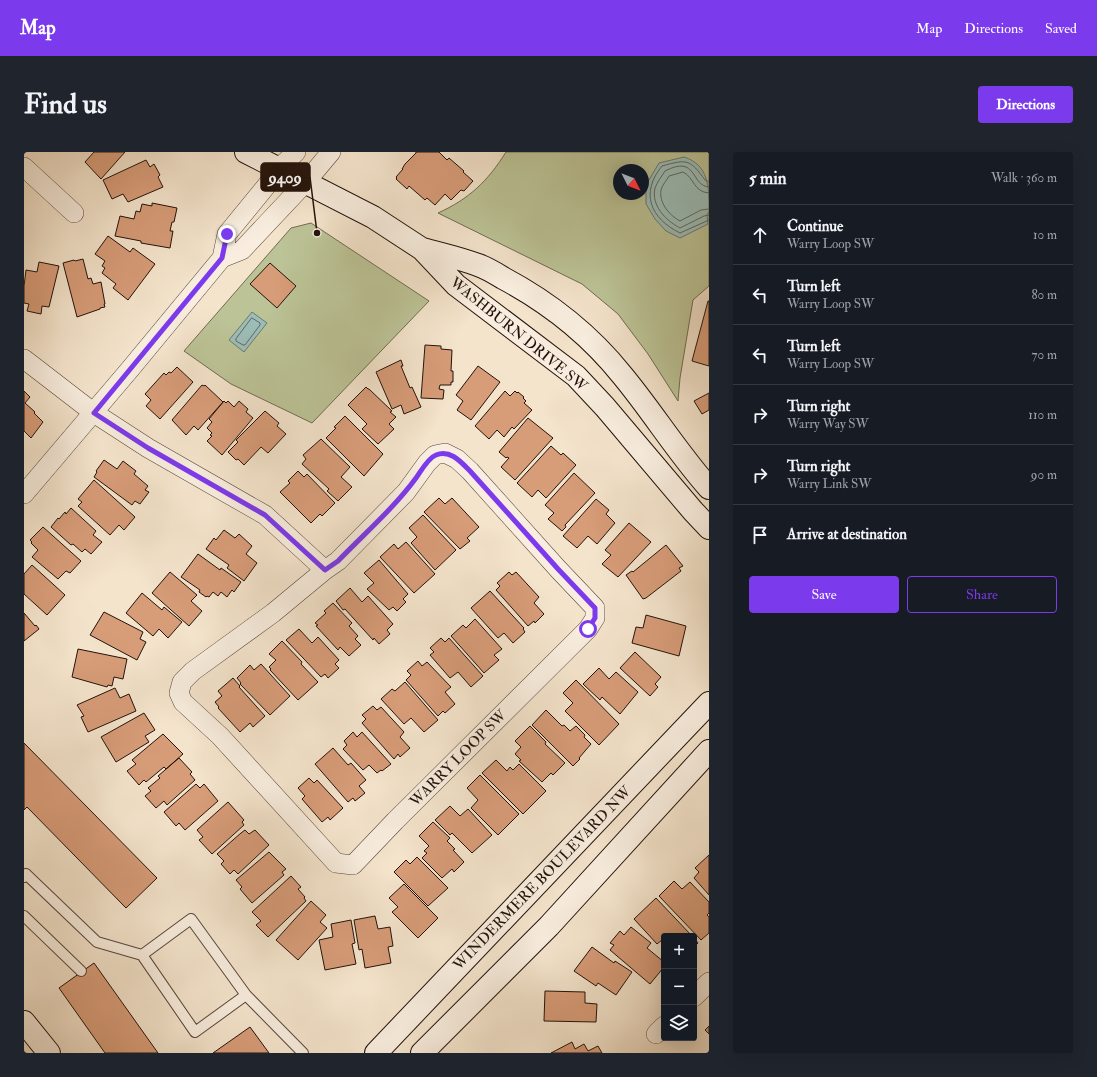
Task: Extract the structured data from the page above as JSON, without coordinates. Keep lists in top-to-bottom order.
{
  "streets": {
    "street": ["WASHBURN DRIVE SW", "WARRY LOOP SW", "WINDERMERE BOULEVARD NW"]
  },
  "places": ["9409"],
  "north": "bottom right",
  "page": {
    "header": "Map",
    "nav": ["Map", "Directions", "Saved"],
    "buttons": [
      "Directions",
      ["Save", "Share"]
    ],
    "title": "Find us",
    "heading": ["5 min", "Walk · 360 m"],
    "list": [
      ["Continue", "Warry Loop SW", "10 m"],
      ["Turn left", "Warry Loop SW", "80 m"],
      ["Turn left", "Warry Loop SW", "70 m"],
      ["Turn right", "Warry Way SW", "110 m"],
      ["Turn right", "Warry Link SW", "90 m"],
      "Arrive at destination"
    ],
    "map_buttons": ["+", "−"]
  }
}
